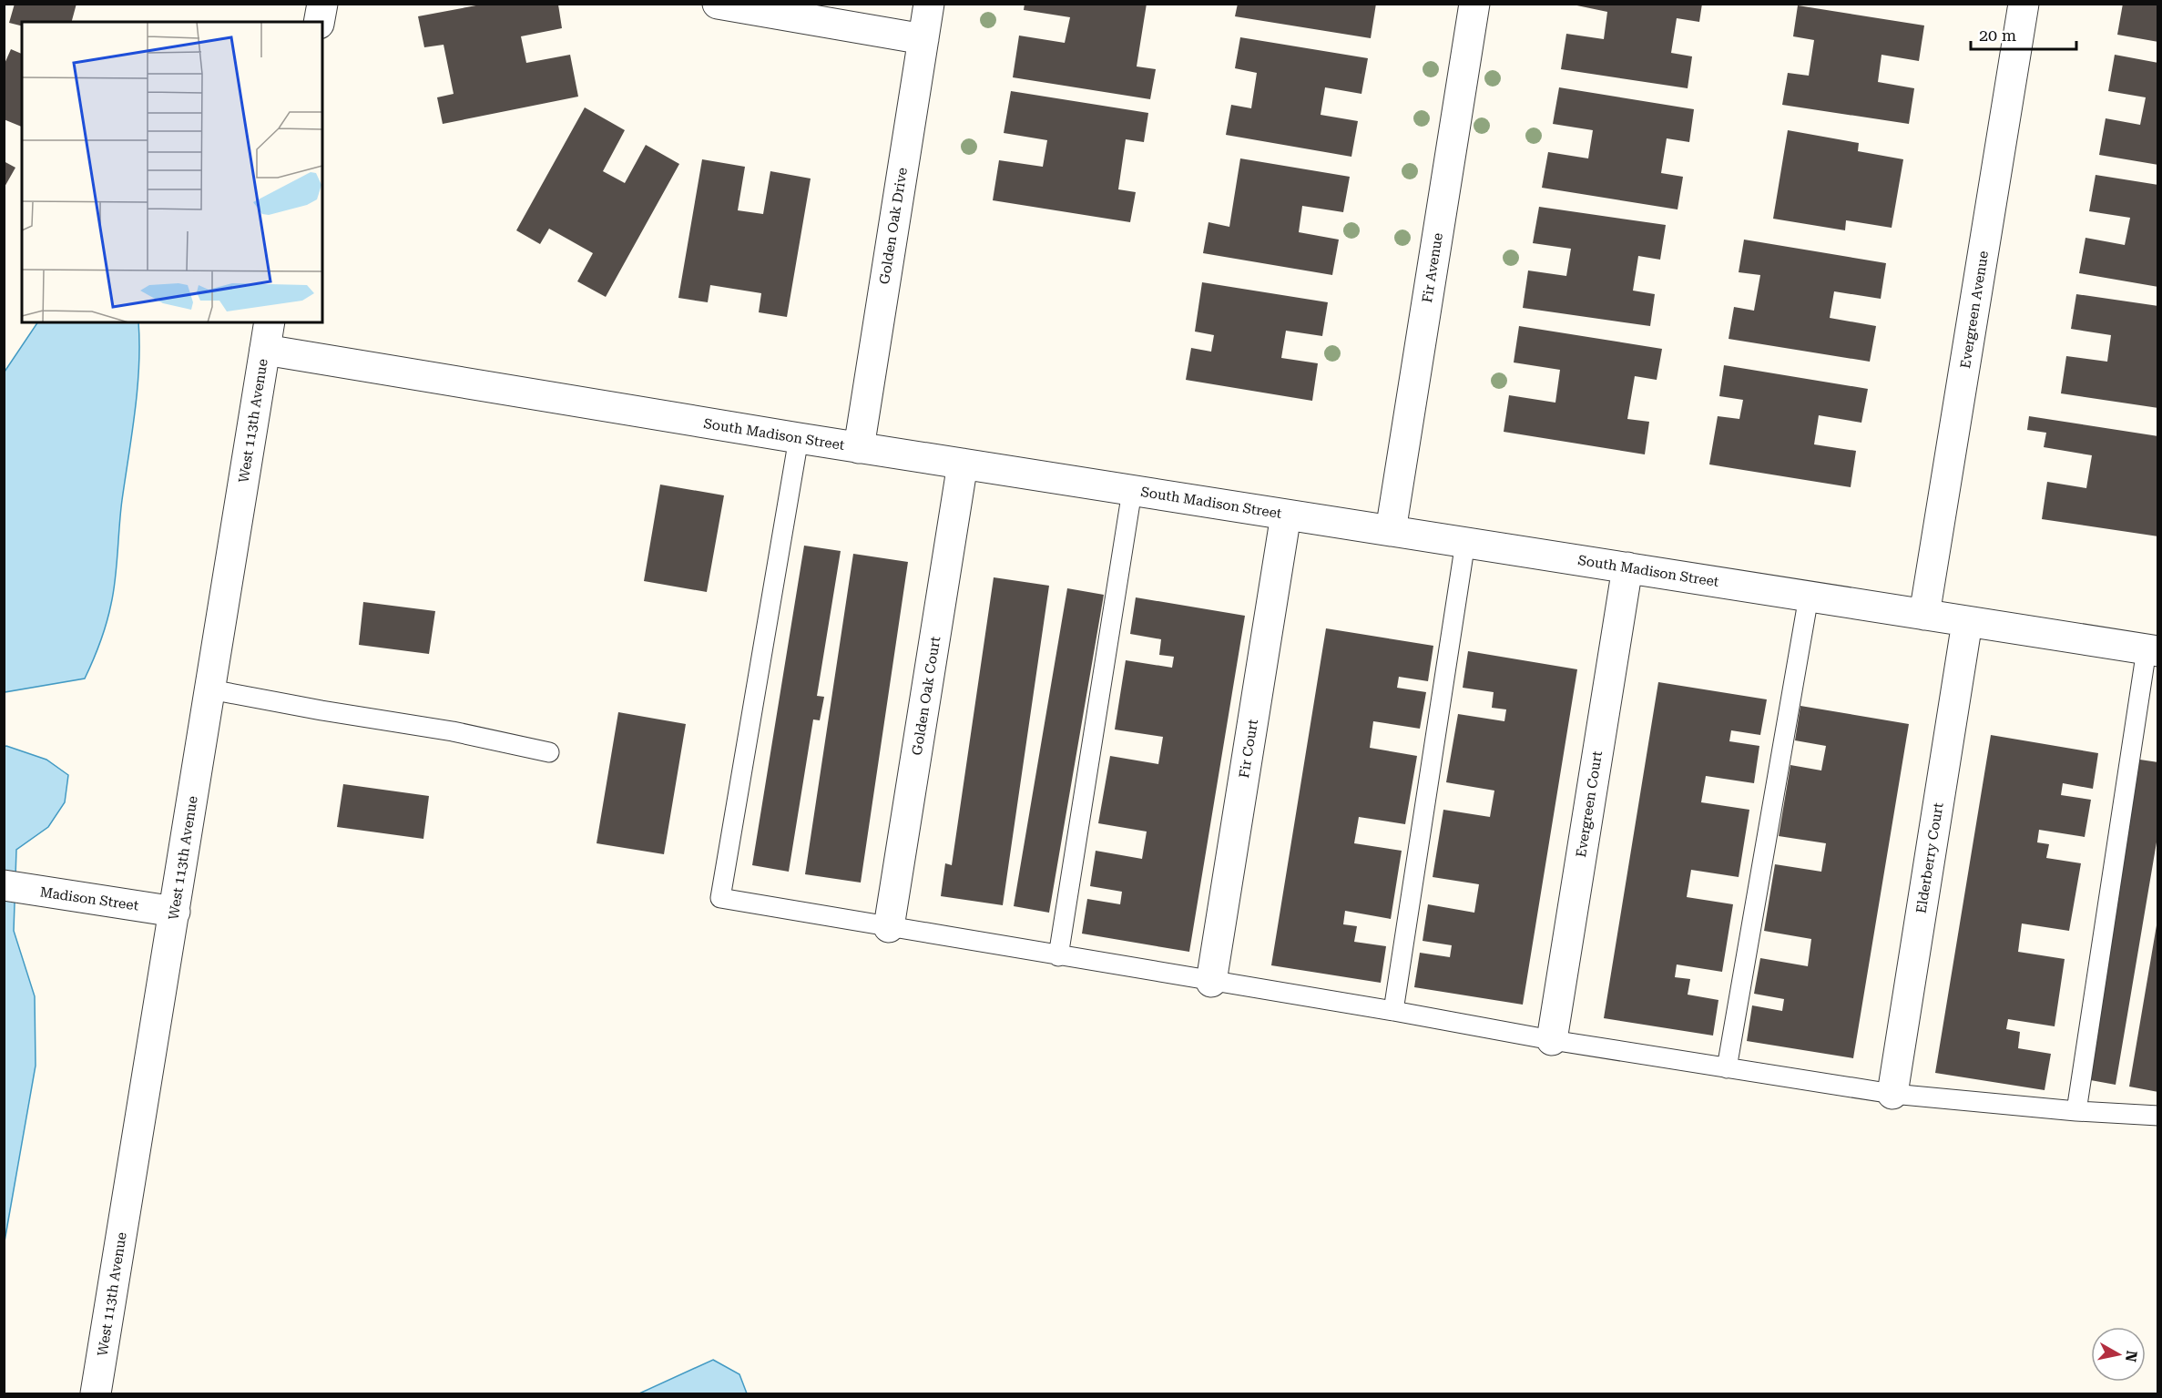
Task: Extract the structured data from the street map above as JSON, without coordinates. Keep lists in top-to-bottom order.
{
  "streets": {
    "street": [
      "Golden Oak Drive",
      "Fir Avenue",
      "Evergreen Avenue",
      "West 113th Avenue",
      "South Madison Street",
      "Golden Oak Court",
      "Fir Court",
      "Evergreen Court",
      "Elderberry Court",
      "Madison Street"
    ]
  },
  "crossings": [
    ["Golden Oak Drive", "South Madison Street"],
    ["Fir Avenue", "South Madison Street"],
    ["Evergreen Avenue", "South Madison Street"],
    ["West 113th Avenue", "South Madison Street"],
    ["West 113th Avenue", "Madison Street"],
    ["South Madison Street", "Golden Oak Court"],
    ["South Madison Street", "Fir Court"],
    ["South Madison Street", "Evergreen Court"],
    ["South Madison Street", "Elderberry Court"]
  ],
  "scale_bar": "20 m",
  "north": "right"
}
